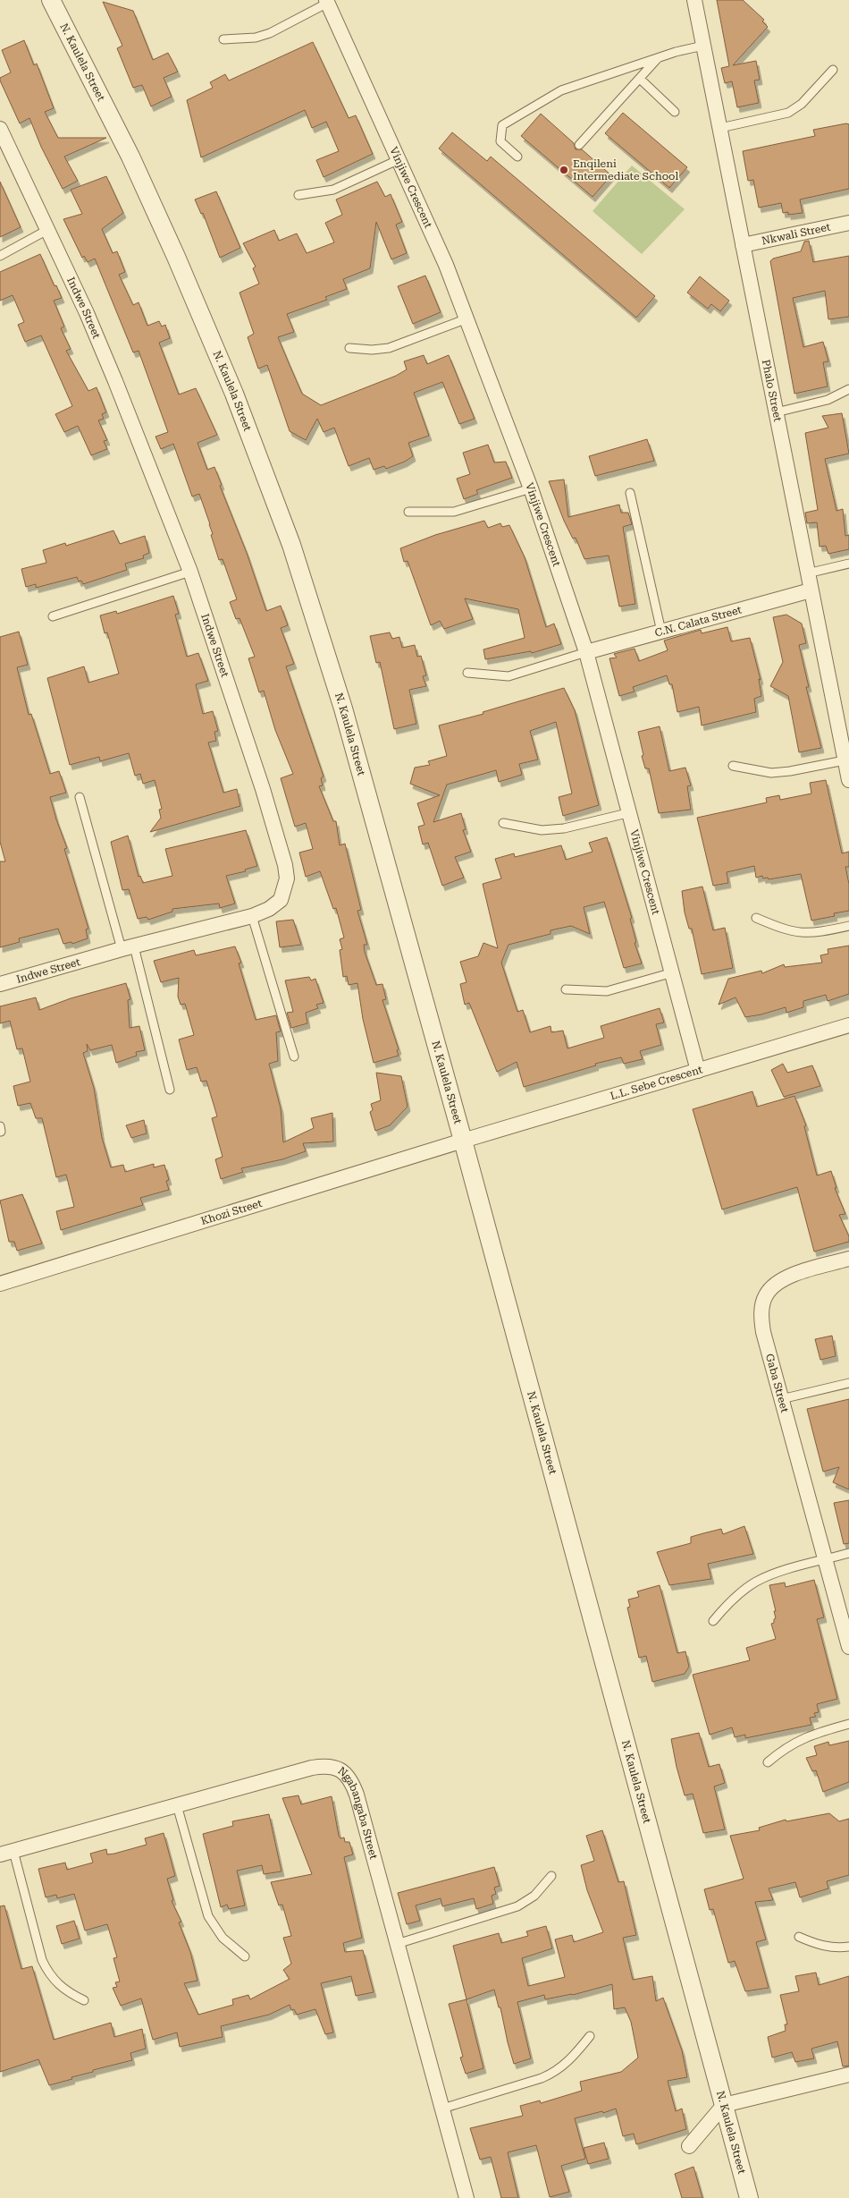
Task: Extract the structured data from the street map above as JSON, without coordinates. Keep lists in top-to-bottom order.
{
  "streets": {
    "street": [
      "N. Kaulela Street",
      "Vinjiwe Crescent",
      "Nkwali Street",
      "Indwe Street",
      "Phalo Street",
      "C.N. Calata Street",
      "L.L. Sebe Crescent",
      "Khozi Street",
      "Gaba Street",
      "Ngabangaba Street"
    ]
  },
  "crossings": [
    ["N. Kaulela Street", "L.L. Sebe Crescent"],
    ["N. Kaulela Street", "Khozi Street"],
    ["Vinjiwe Crescent", "C.N. Calata Street"],
    ["Vinjiwe Crescent", "L.L. Sebe Crescent"],
    ["Nkwali Street", "Phalo Street"],
    ["Phalo Street", "C.N. Calata Street"],
    ["L.L. Sebe Crescent", "Khozi Street"]
  ],
  "places": ["Enqileni Intermediate School"]
}
